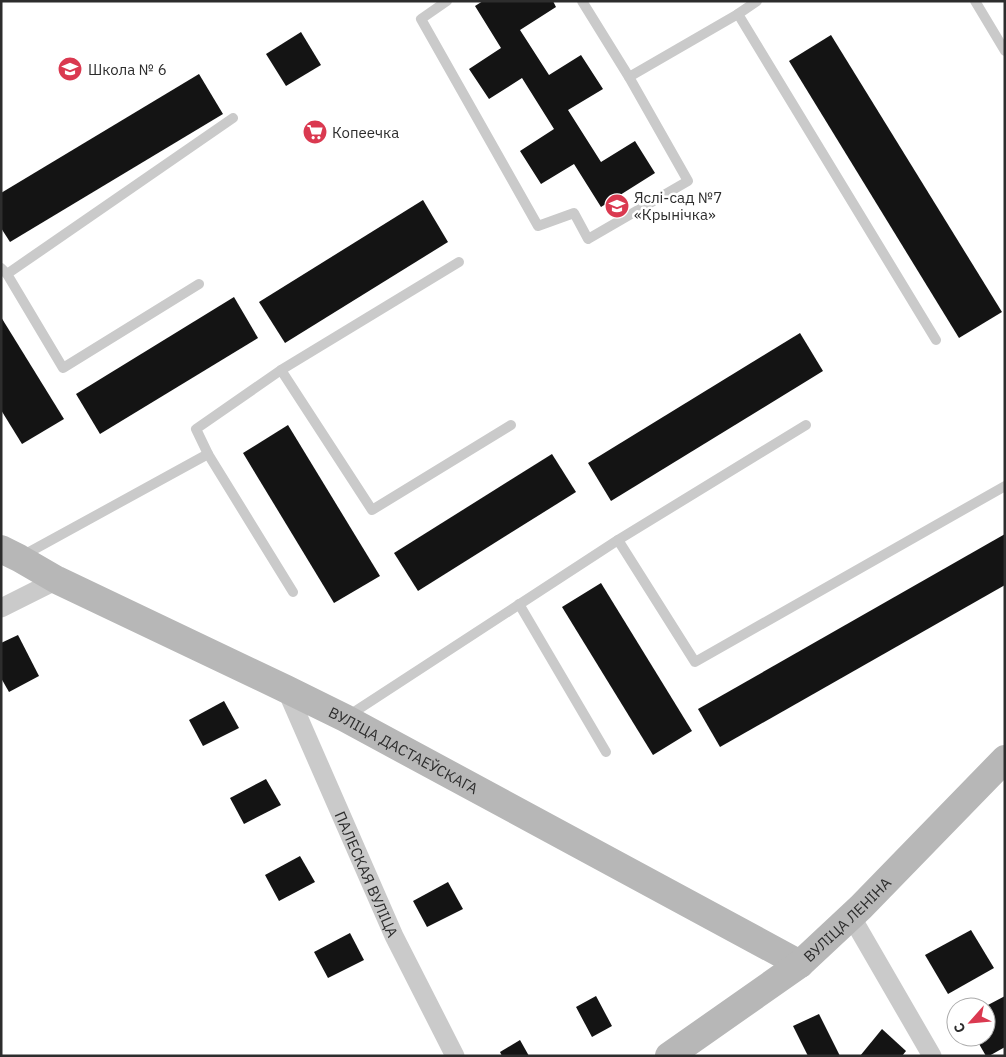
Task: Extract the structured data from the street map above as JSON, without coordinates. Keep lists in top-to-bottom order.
{
  "streets": {
    "street": ["ВУЛІЦА ДАСТАЕЎСКАГА", "ПАЛЕСКАЯ ВУЛІЦА", "ВУЛІЦА ЛЕНІНА"]
  },
  "crossings": [
    ["ВУЛІЦА ДАСТАЕЎСКАГА", "ПАЛЕСКАЯ ВУЛІЦА"],
    ["ВУЛІЦА ДАСТАЕЎСКАГА", "ВУЛІЦА ЛЕНІНА"]
  ],
  "places": {
    "school or university": ["Школа № 6", "Яслі-сад №7 «Крынічка»"],
    "supermarket": ["Копеечка"]
  },
  "north": "bottom left"
}
